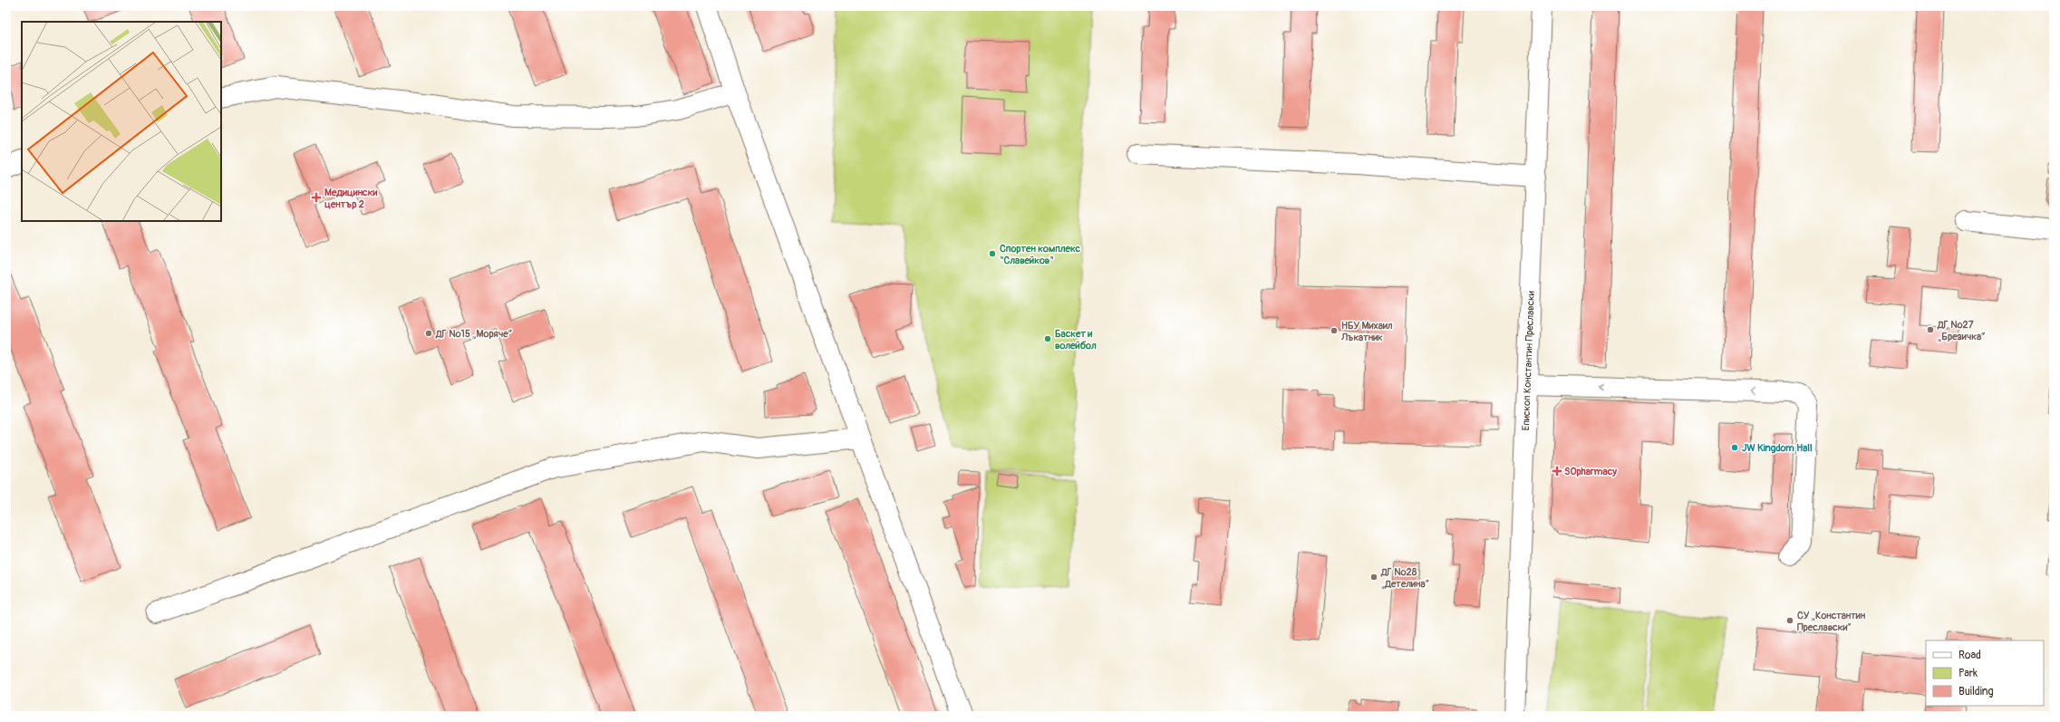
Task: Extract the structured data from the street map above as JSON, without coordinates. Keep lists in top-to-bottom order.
{
  "streets": {
    "street": ["Епископ Константин Преславски"]
  },
  "places": {
    "health": ["Медицински център 2", "SOpharmacy"],
    "other": [
      "Спортен комплекс \"Славейков\"",
      "ДГ №27 „Брезичка“",
      "НБУ Михаил Лъкатник",
      "ДГ №15 „Моряче“",
      "Баскет и волейбол",
      "JW Kingdom Hall",
      "ДГ №28 „Детелина“",
      "СУ „Константин Преславски“"
    ]
  },
  "legend": ["Road", "Park", "Building"]
}
